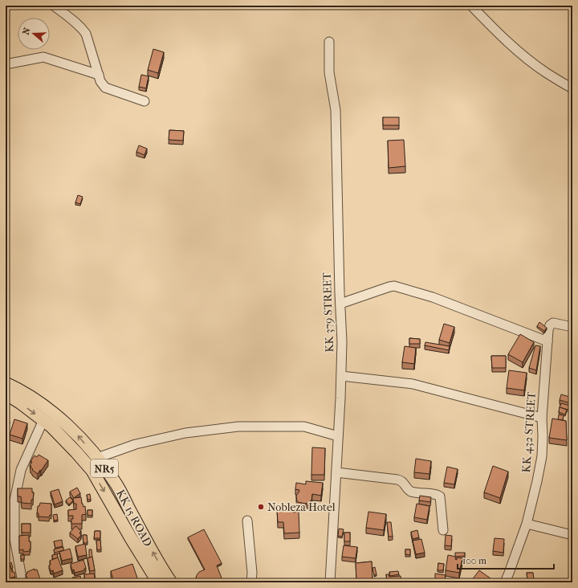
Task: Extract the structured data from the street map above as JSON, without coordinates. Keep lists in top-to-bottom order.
{
  "streets": {
    "highway": ["NR5", "KK 15 ROAD"],
    "street": ["KK 379 STREET", "KK 432 STREET"]
  },
  "places": ["Nobleza Hotel"],
  "scale_bar": "100 m",
  "north": "left"
}
